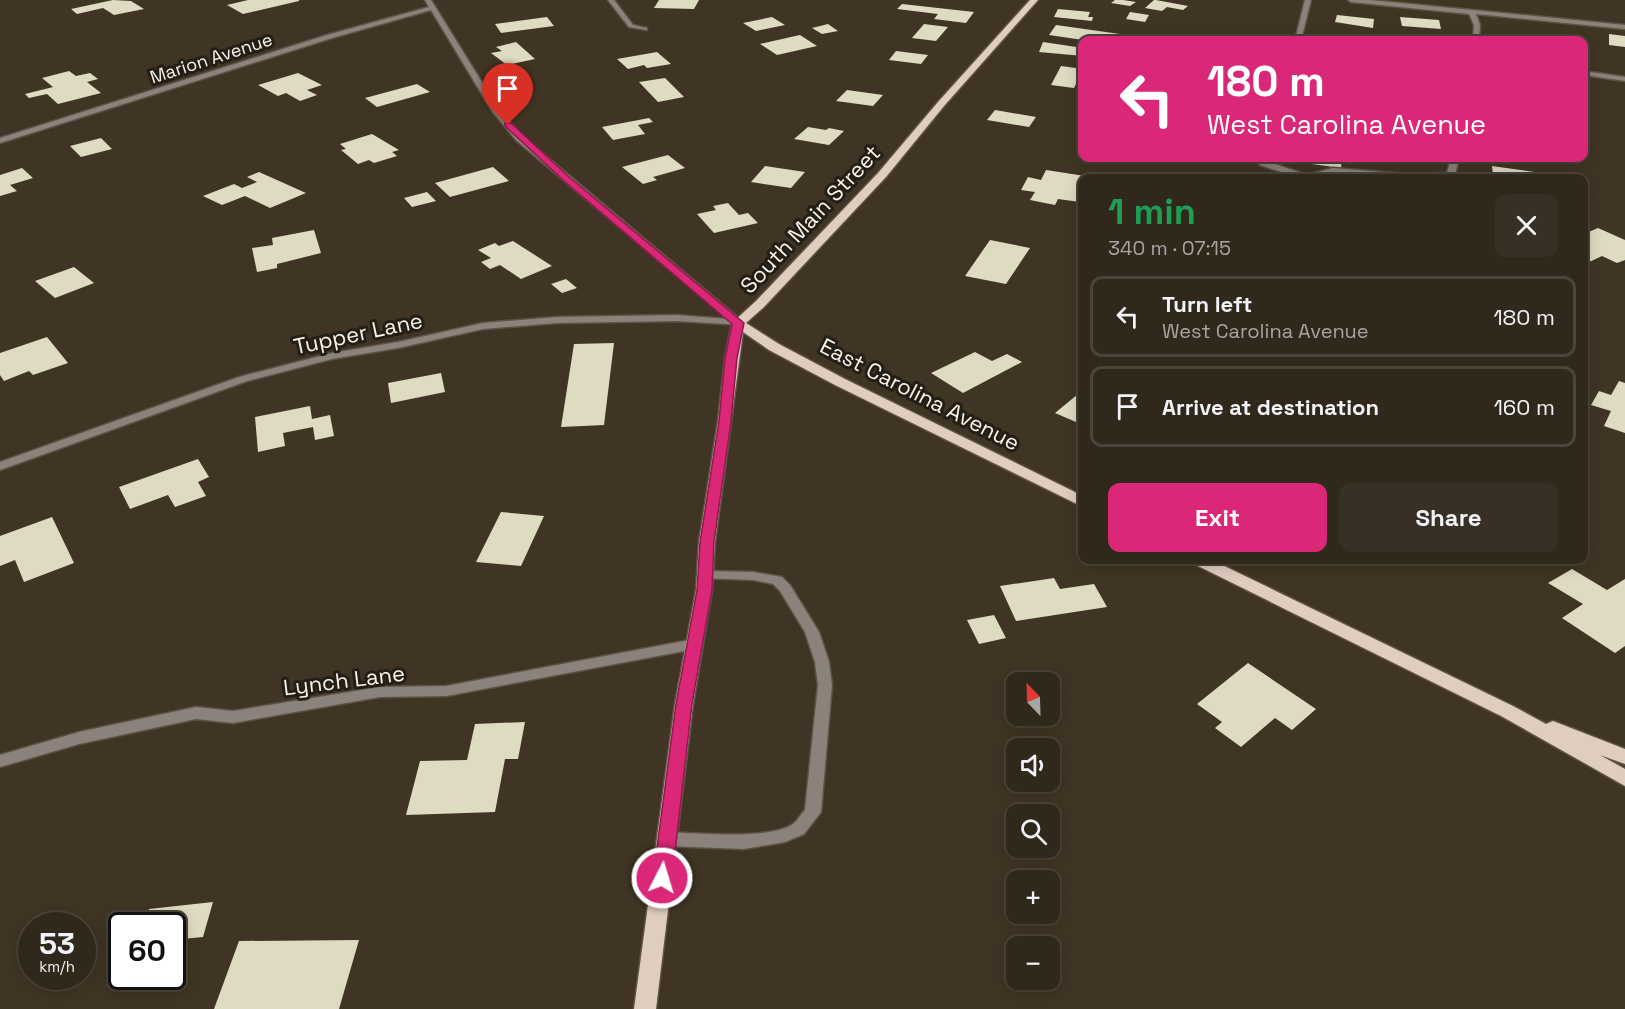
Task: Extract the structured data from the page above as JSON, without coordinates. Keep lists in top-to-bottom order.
{
  "streets": {
    "main road": ["South Main Street", "East Carolina Avenue"],
    "street": ["Marion Avenue", "Tupper Lane", "Lynch Lane"]
  },
  "crossings": [
    ["South Main Street", "Tupper Lane"],
    ["South Main Street", "East Carolina Avenue"],
    ["South Main Street", "Lynch Lane"],
    ["Tupper Lane", "East Carolina Avenue"]
  ],
  "north": "top left",
  "page": {
    "turn": ["180 m", "West Carolina Avenue"],
    "heading": ["1 min", "340 m · 07:15"],
    "list": [
      {
        "name": "Turn left",
        "note": "West Carolina Avenue",
        "value": "180 m"
      },
      {
        "name": "Arrive at destination",
        "value": "160 m"
      }
    ],
    "buttons": ["Exit", "Share"],
    "map_buttons": ["+", "−"],
    "speed": "53 km/h",
    "limit": "60"
  }
}
